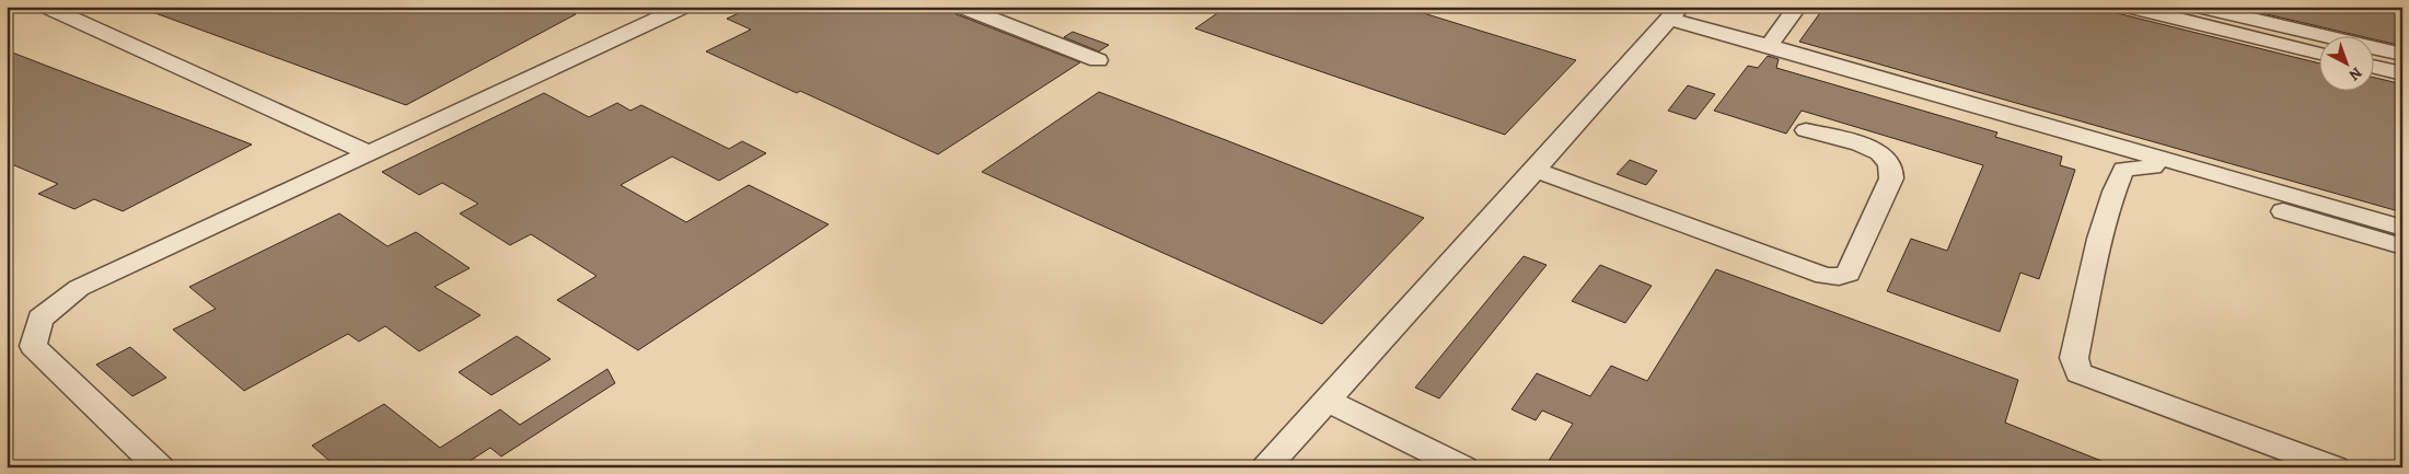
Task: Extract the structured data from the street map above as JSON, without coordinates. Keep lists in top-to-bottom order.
{
  "north": "bottom right"
}
